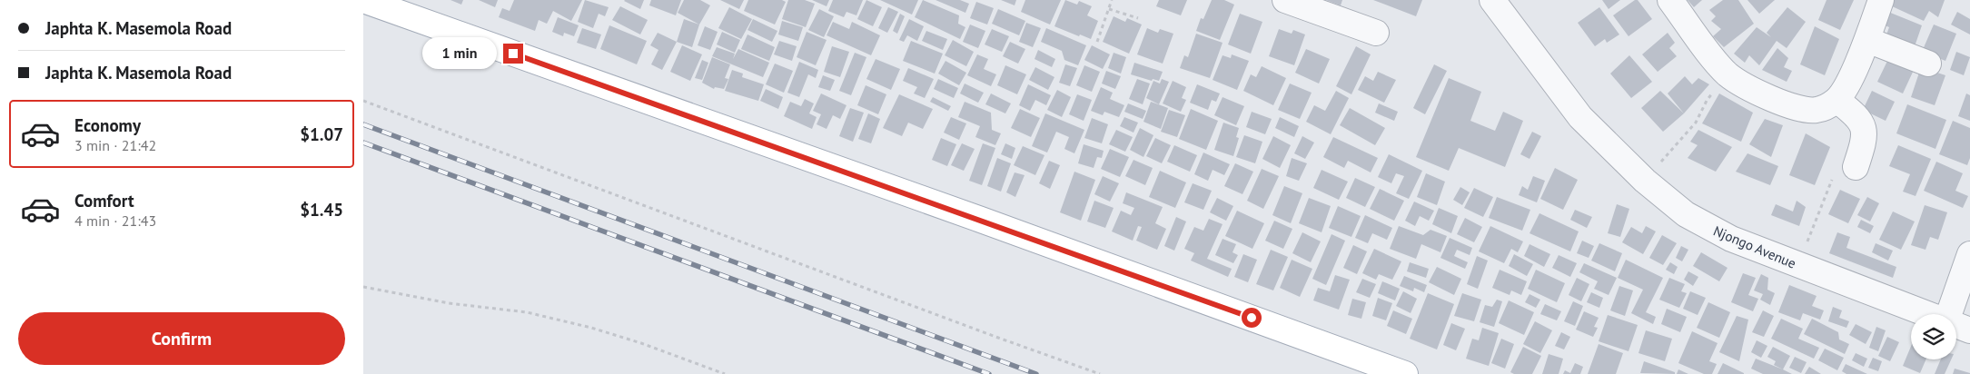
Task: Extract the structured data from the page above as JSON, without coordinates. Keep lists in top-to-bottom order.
{
  "streets": {
    "street": ["Njongo Avenue"]
  },
  "page": {
    "banner": ["Japhta K. Masemola Road", "Japhta K. Masemola Road"],
    "bubble": "1 min",
    "list": [
      {
        "name": "Economy",
        "note": "3 min · 21:42",
        "value": "$1.07"
      },
      {
        "name": "Comfort",
        "note": "4 min · 21:43",
        "value": "$1.45"
      }
    ],
    "buttons": "Confirm"
  }
}
